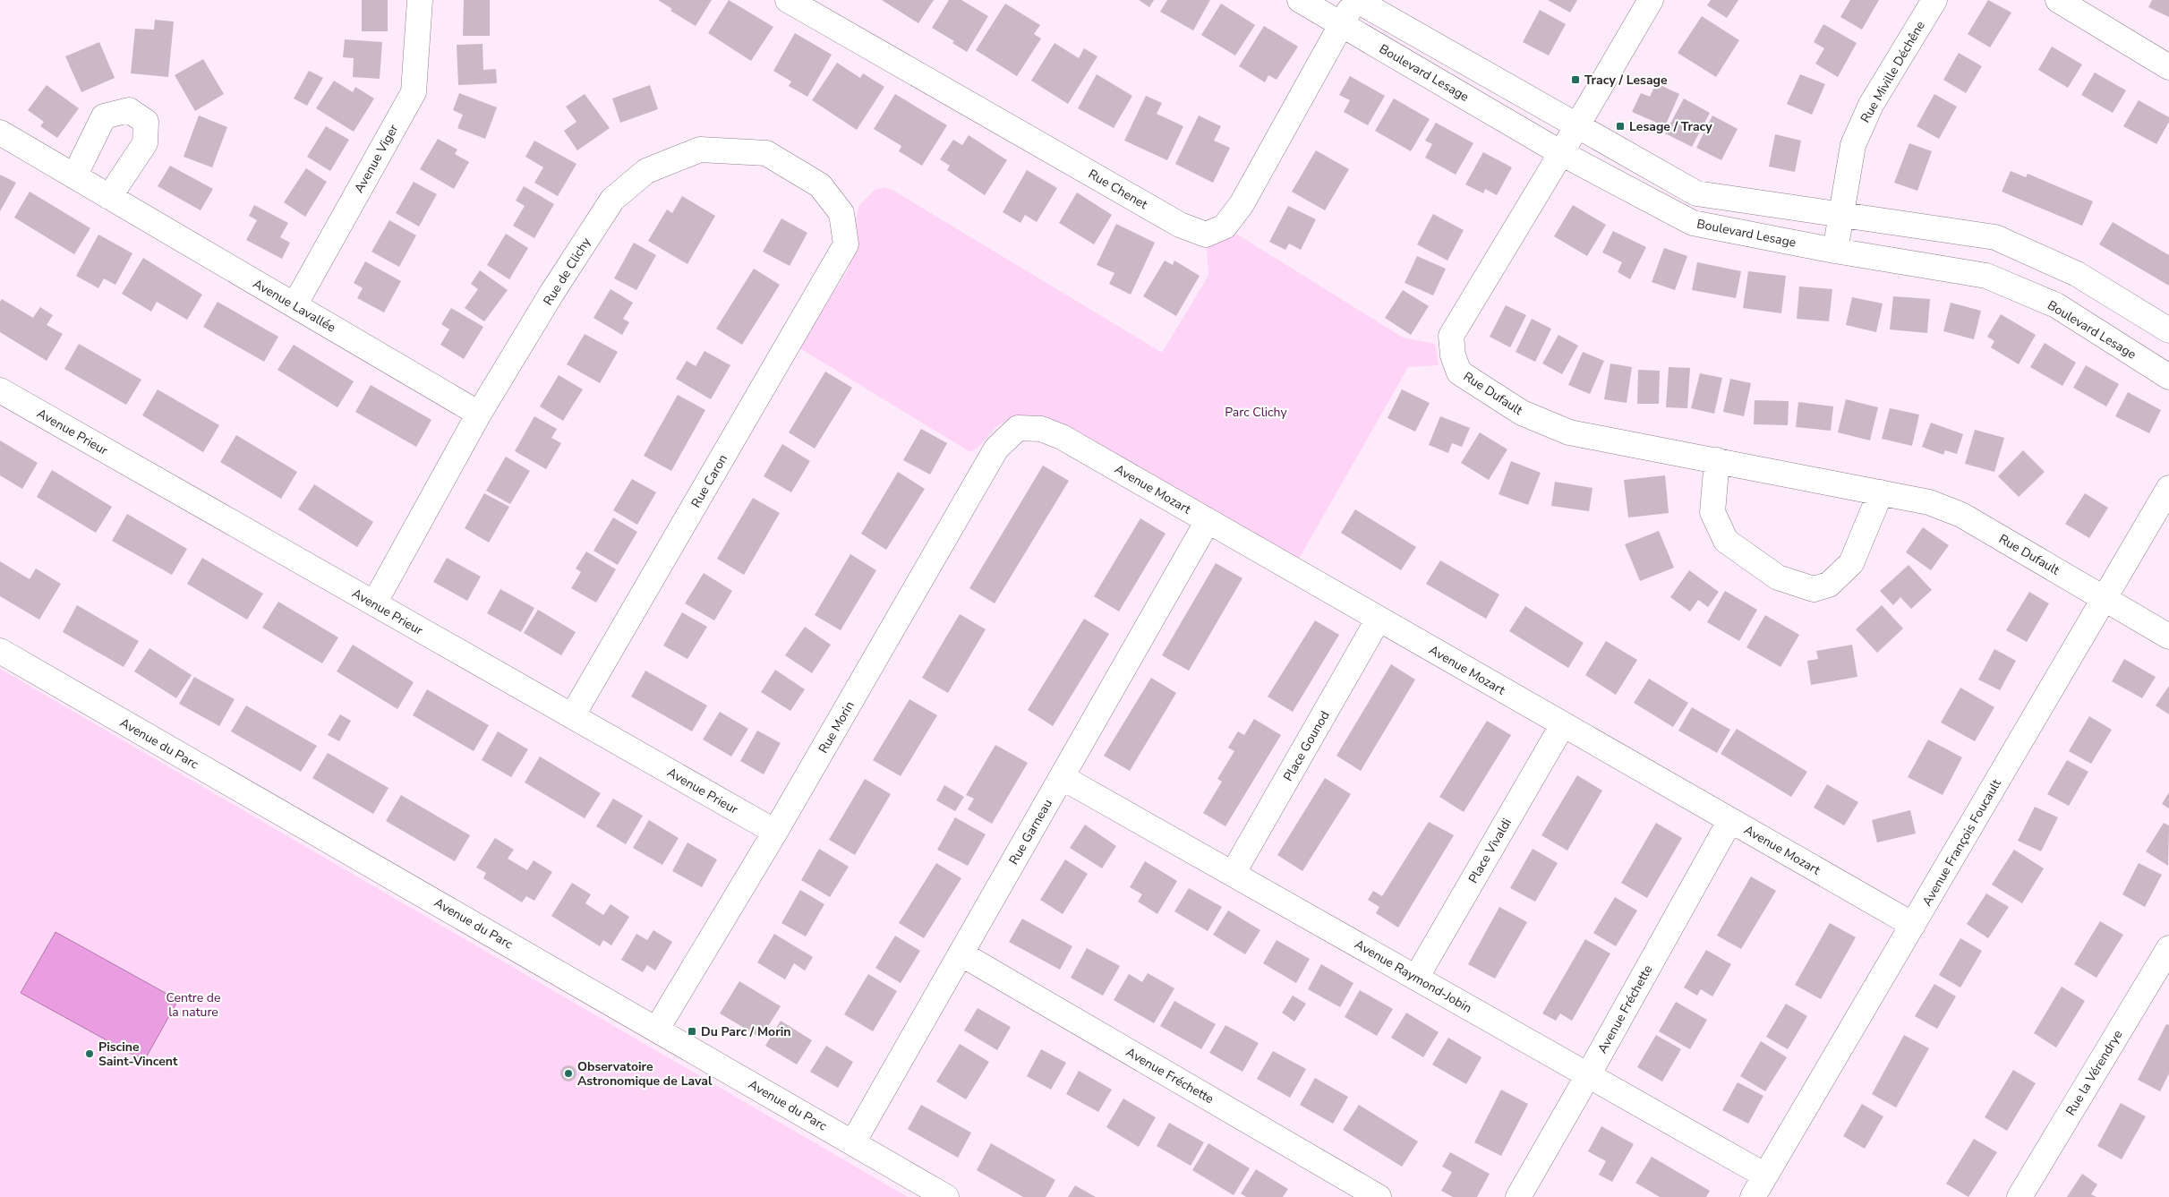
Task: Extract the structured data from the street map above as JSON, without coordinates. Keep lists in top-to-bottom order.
{
  "streets": {
    "street": [
      "Rue Miville Déchêne",
      "Boulevard Lesage",
      "Avenue Viger",
      "Rue Chenet",
      "Rue de Clichy",
      "Avenue Lavallée",
      "Rue Dufault",
      "Avenue Prieur",
      "Rue Caron",
      "Avenue Mozart",
      "Rue Morin",
      "Avenue du Parc",
      "Place Gounod",
      "Rue Garneau",
      "Avenue François Foucault",
      "Place Vivaldi",
      "Avenue Raymond-Jobin",
      "Avenue Fréchette",
      "Rue la Vérendrye"
    ]
  },
  "crossings": [
    ["Rue Miville Déchêne", "Boulevard Lesage"],
    ["Boulevard Lesage", "Rue Chenet"],
    ["Boulevard Lesage", "Rue Dufault"],
    ["Avenue Viger", "Avenue Lavallée"],
    ["Rue de Clichy", "Avenue Lavallée"],
    ["Rue de Clichy", "Avenue Prieur"],
    ["Rue de Clichy", "Rue Caron"],
    ["Rue Dufault", "Avenue François Foucault"],
    ["Avenue Prieur", "Rue Caron"],
    ["Avenue Prieur", "Rue Morin"],
    ["Avenue Mozart", "Rue Morin"],
    ["Avenue Mozart", "Place Gounod"],
    ["Avenue Mozart", "Rue Garneau"],
    ["Avenue Mozart", "Avenue François Foucault"],
    ["Avenue Mozart", "Place Vivaldi"],
    ["Avenue Mozart", "Avenue Fréchette"],
    ["Rue Morin", "Avenue du Parc"],
    ["Avenue du Parc", "Rue Garneau"],
    ["Place Gounod", "Avenue Raymond-Jobin"],
    ["Rue Garneau", "Avenue Raymond-Jobin"],
    ["Rue Garneau", "Avenue Fréchette"],
    ["Avenue François Foucault", "Avenue Raymond-Jobin"],
    ["Place Vivaldi", "Avenue Raymond-Jobin"],
    ["Avenue Raymond-Jobin", "Avenue Fréchette"]
  ],
  "parks": ["Parc Clichy", "Centre de la nature"],
  "places": {
    "transit": ["Tracy / Lesage", "Lesage / Tracy", "Du Parc / Morin"],
    "other": ["Piscine Saint-Vincent", "Observatoire Astronomique de Laval"]
  }
}
